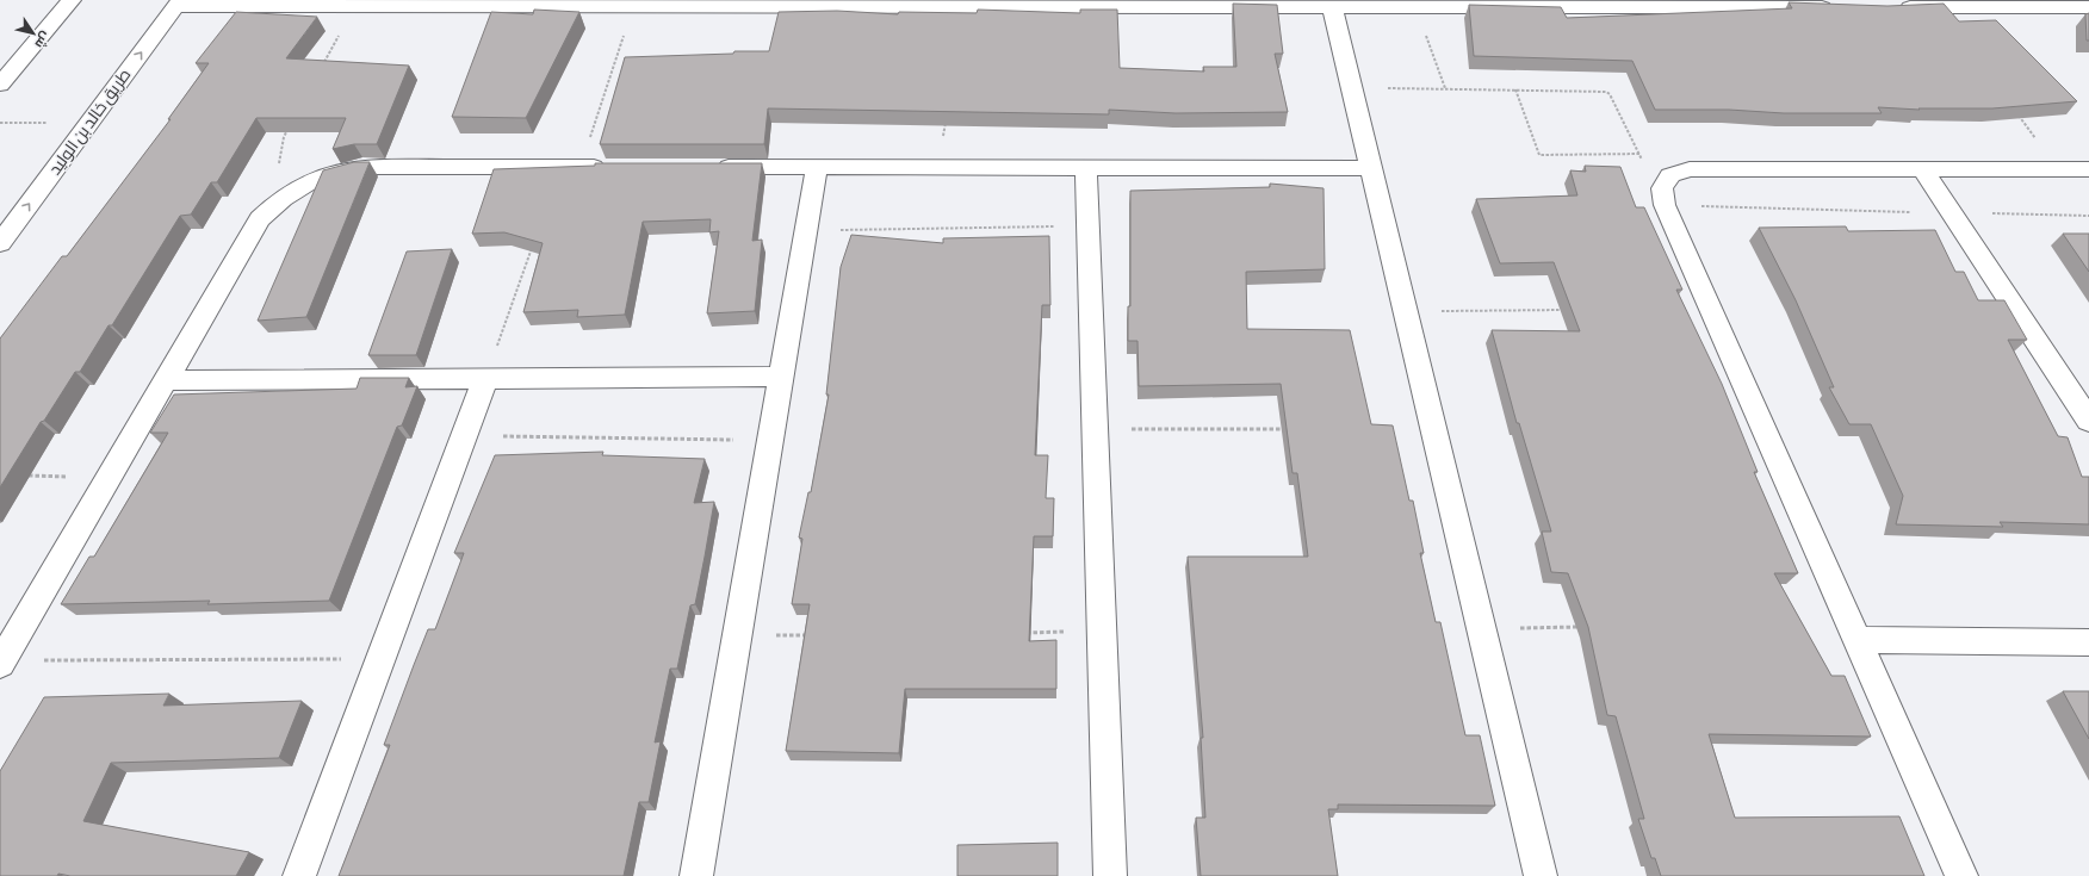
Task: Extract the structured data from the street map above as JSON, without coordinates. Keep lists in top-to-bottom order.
{
  "streets": {
    "street": ["طريق خالد بن الوليد"]
  },
  "north": "bottom right"
}
